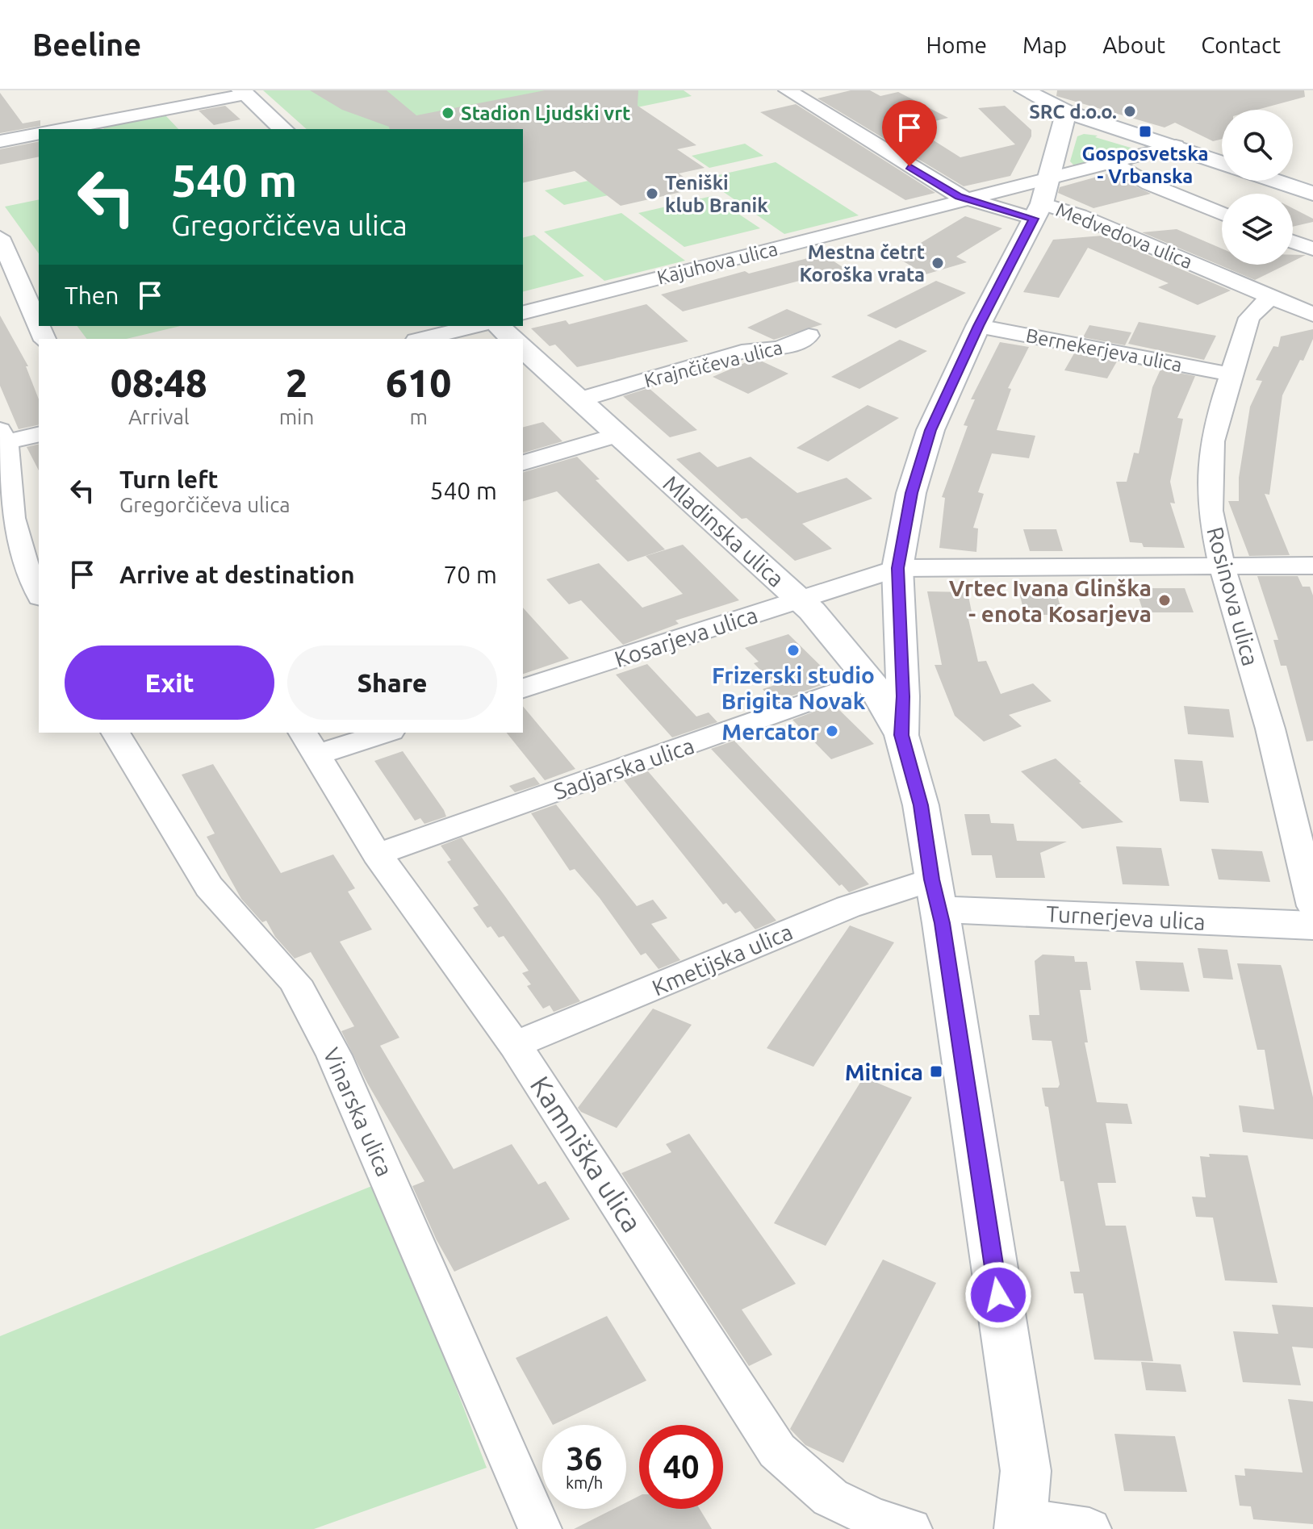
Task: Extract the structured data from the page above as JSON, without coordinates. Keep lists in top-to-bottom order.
{
  "streets": {
    "street": [
      "Medvedova ulica",
      "Kajuhova ulica",
      "Bernekerjeva ulica",
      "Krajnčičeva ulica",
      "Mladinska ulica",
      "Rosinova ulica",
      "Kosarjeva ulica",
      "Sadjarska ulica",
      "Turnerjeva ulica",
      "Kmetijska ulica",
      "Vinarska ulica",
      "Kamniška ulica"
    ]
  },
  "crossings": [
    ["Medvedova ulica", "Kajuhova ulica"],
    ["Medvedova ulica", "Rosinova ulica"],
    ["Bernekerjeva ulica", "Rosinova ulica"],
    ["Krajnčičeva ulica", "Mladinska ulica"],
    ["Mladinska ulica", "Kosarjeva ulica"],
    ["Mladinska ulica", "Sadjarska ulica"],
    ["Rosinova ulica", "Kosarjeva ulica"],
    ["Sadjarska ulica", "Kamniška ulica"],
    ["Turnerjeva ulica", "Kmetijska ulica"],
    ["Kmetijska ulica", "Kamniška ulica"]
  ],
  "places": {
    "other": [
      "SRC d.o.o.",
      "Stadion Ljudski vrt",
      "Teniški klub Branik",
      "Mestna četrt Koroška vrata",
      "Vrtec Ivana Glinška - enota Kosarjeva",
      "Frizerski studio Brigita Novak",
      "Mercator"
    ],
    "transit": ["Gosposvetska - Vrbanska", "Mitnica"]
  },
  "page": {
    "header": "Beeline",
    "nav": [
      "Home",
      "Map",
      "About",
      "Contact"
    ],
    "turn": ["540 m", "Gregorčičeva ulica"],
    "then": "Then",
    "eta": [
      "08:48",
      "Arrival",
      "2",
      "min",
      "610",
      "m"
    ],
    "list": [
      {
        "name": "Turn left",
        "note": "Gregorčičeva ulica",
        "value": "540 m"
      },
      {
        "name": "Arrive at destination",
        "value": "70 m"
      }
    ],
    "buttons": ["Exit", "Share"],
    "speed": "36 km/h",
    "limit": "40"
  }
}
